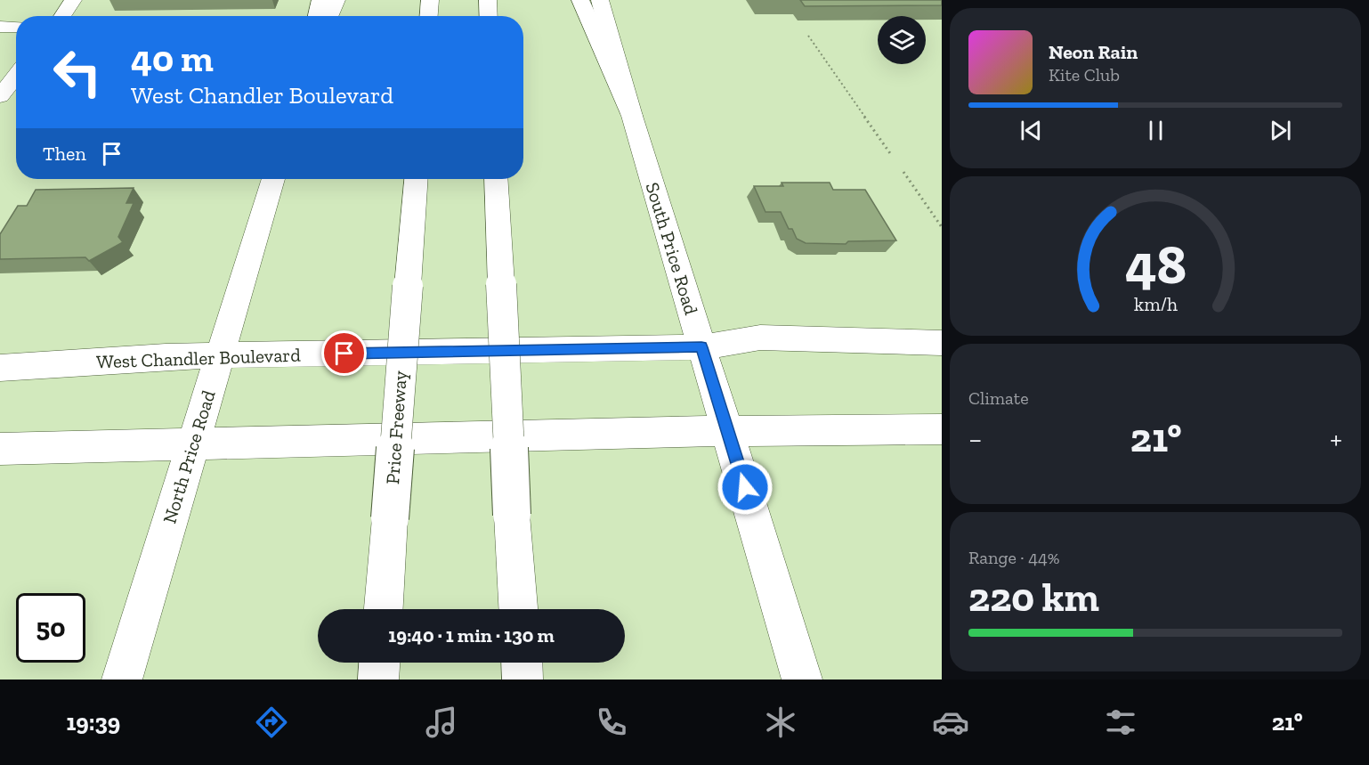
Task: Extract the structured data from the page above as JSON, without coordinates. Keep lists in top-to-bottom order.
{
  "streets": {
    "main road": [
      "South Price Road",
      "West Chandler Boulevard",
      "Price Freeway",
      "North Price Road"
    ]
  },
  "crossings": [
    ["South Price Road", "West Chandler Boulevard"],
    ["West Chandler Boulevard", "North Price Road"]
  ],
  "page": {
    "turn": ["40 m", "West Chandler Boulevard"],
    "song": ["Neon Rain", "Kite Club"],
    "then": "Then",
    "tile": [
      "Climate",
      ["Range · 44%", "220 km"]
    ],
    "heat": ["−", "21°", "+"],
    "limit": "50",
    "trip": "19:40 · 1 min · 130 m",
    "tabs": ["19:39", "21°"],
    "gauge": ["48", "km/h"]
  }
}
